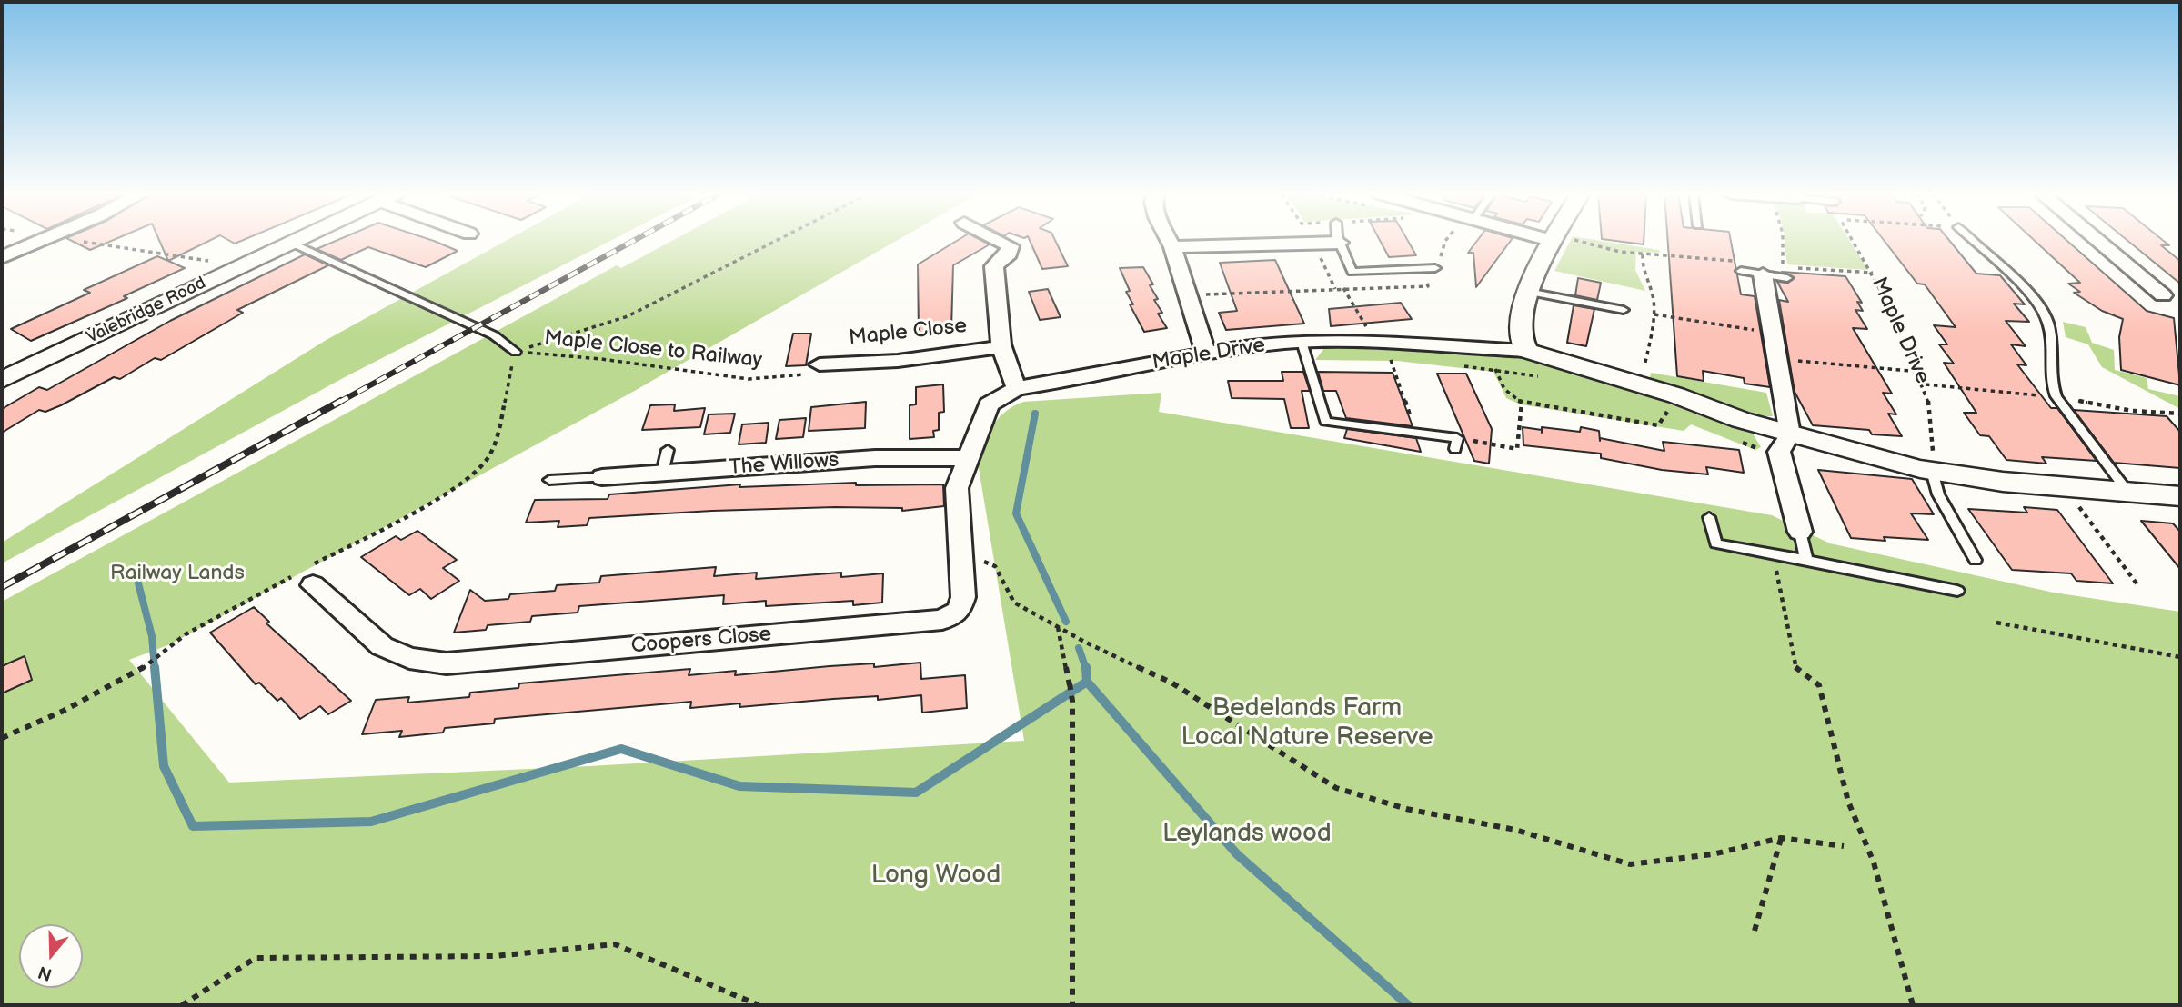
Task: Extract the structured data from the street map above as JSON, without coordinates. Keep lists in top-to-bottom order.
{
  "streets": {
    "street": [
      "Valebridge Road",
      "Maple Drive",
      "Maple Close",
      "The Willows",
      "Coopers Close"
    ],
    "path": ["Maple Close to Railway"]
  },
  "crossings": [
    ["Maple Drive", "The Willows"],
    ["Maple Drive", "Coopers Close"],
    ["Maple Close", "Maple Close to Railway"],
    ["The Willows", "Coopers Close"]
  ],
  "parks": [
    "Railway Lands",
    "Bedelands Farm Local Nature Reserve",
    "Leylands wood",
    "Long Wood"
  ],
  "north": "bottom"
}
